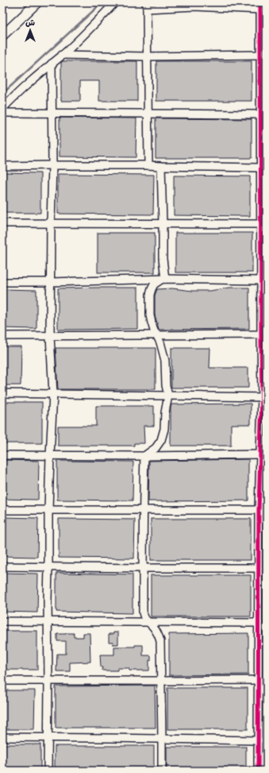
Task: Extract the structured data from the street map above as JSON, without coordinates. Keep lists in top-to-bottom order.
{
  "north": "top"
}
